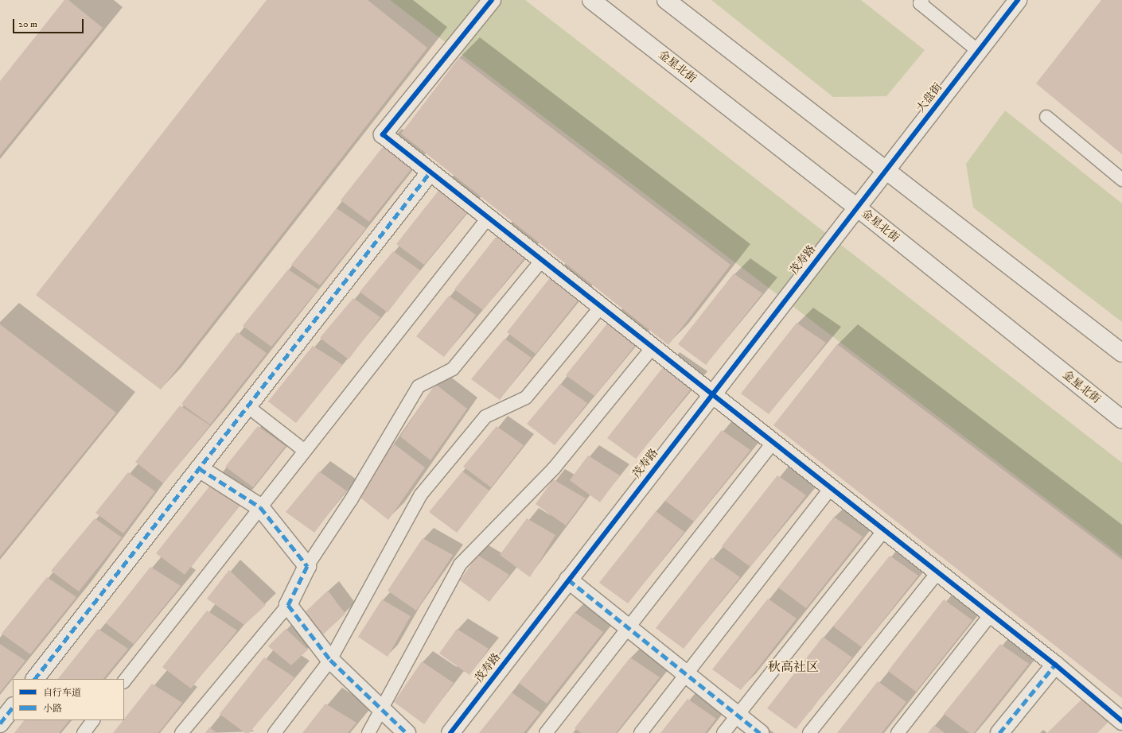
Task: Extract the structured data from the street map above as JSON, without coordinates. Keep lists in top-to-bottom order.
{
  "streets": {
    "street": ["金星北街", "大盘街", "茂寿路"]
  },
  "crossings": [
    ["金星北街", "大盘街"],
    ["金星北街", "茂寿路"],
    ["大盘街", "茂寿路"]
  ],
  "districts": ["秋高社区"],
  "legend": ["自行车道", "小路"],
  "scale_bar": "20 m"
}
